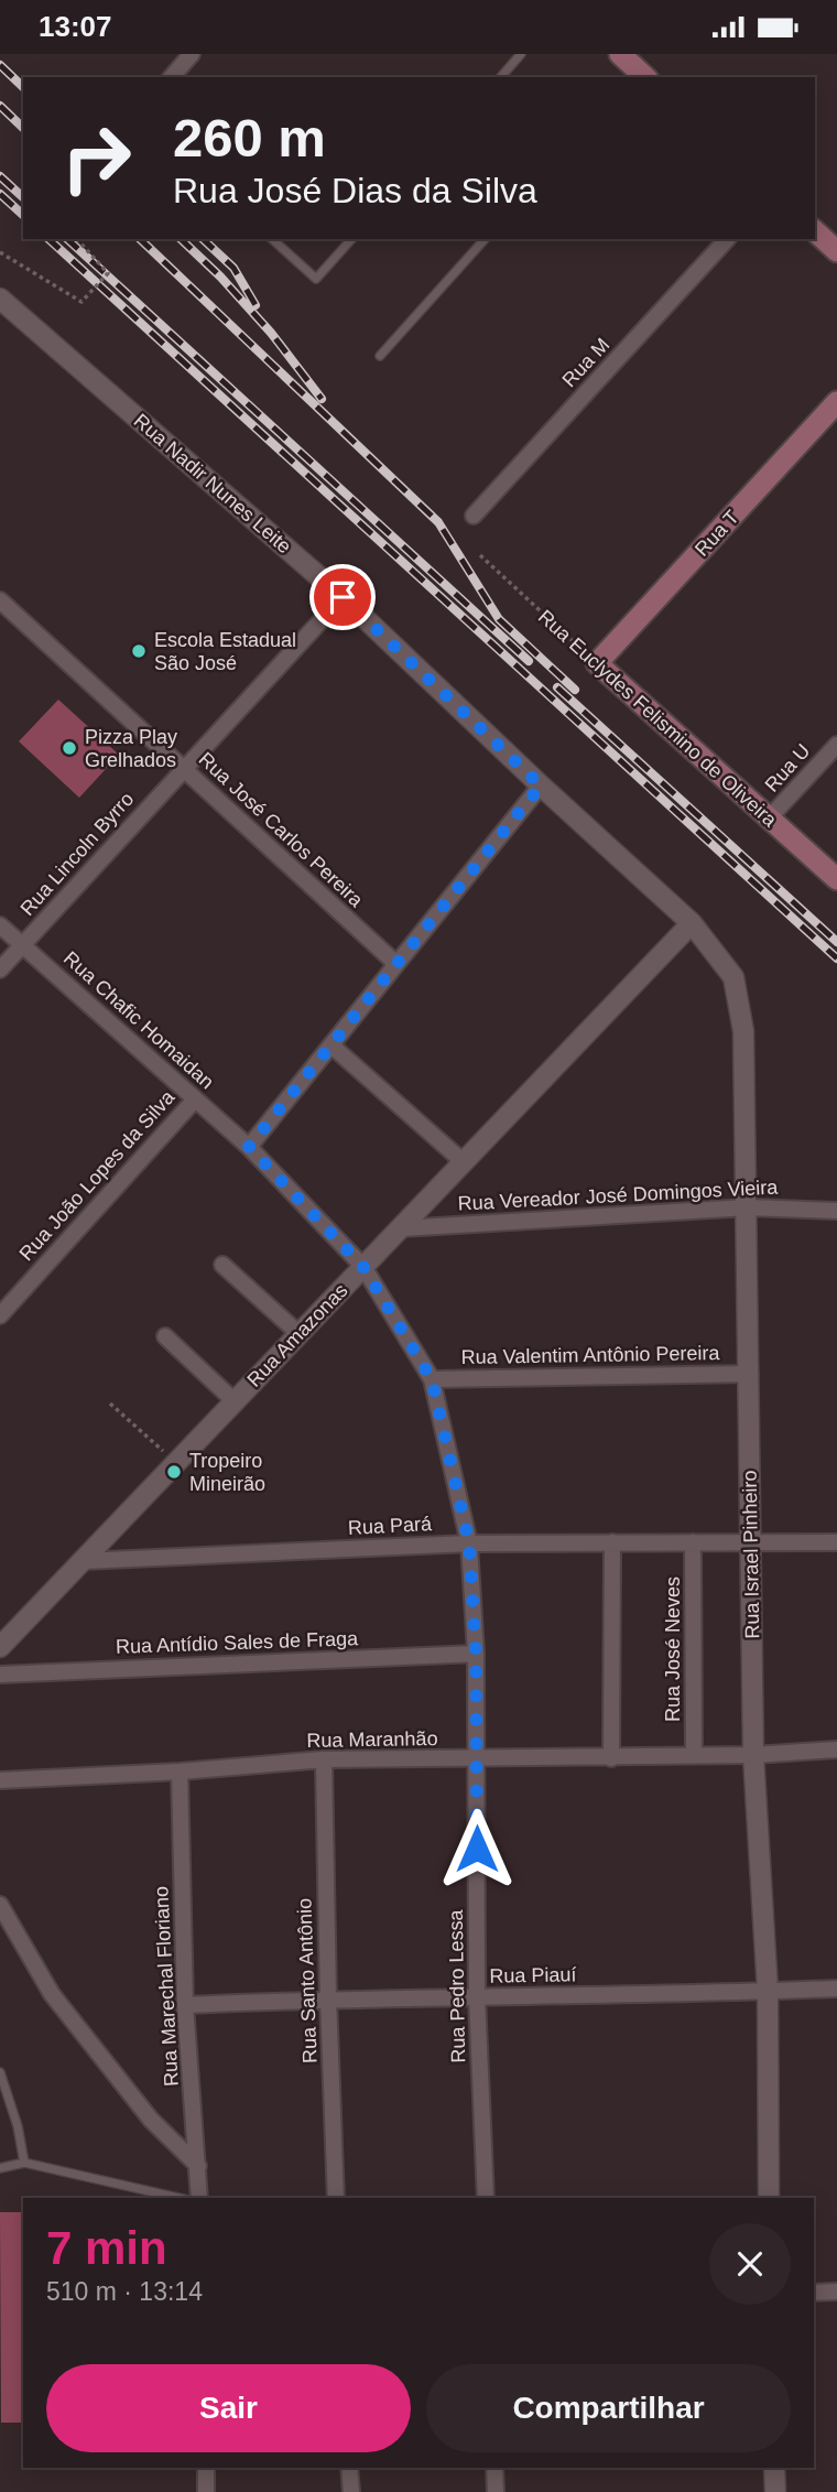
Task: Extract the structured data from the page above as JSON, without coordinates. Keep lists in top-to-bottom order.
{
  "streets": {
    "main road": ["Rua T", "Rua Euclydes Felismino de Oliveira"],
    "street": [
      "Rua M",
      "Rua Nadir Nunes Leite",
      "Rua U",
      "Rua José Carlos Pereira",
      "Rua Lincoln Byrro",
      "Rua Chafic Homaidan",
      "Rua João Lopes da Silva",
      "Rua Vereador José Domingos Vieira",
      "Rua Amazonas",
      "Rua Valentim Antônio Pereira",
      "Rua Pará",
      "Rua Israel Pinheiro",
      "Rua Antídio Sales de Fraga",
      "Rua José Neves",
      "Rua Maranhão",
      "Rua Piauí",
      "Rua Santo Antônio",
      "Rua Marechal Floriano",
      "Rua Pedro Lessa"
    ]
  },
  "crossings": [
    ["Rua Nadir Nunes Leite", "Rua Lincoln Byrro"],
    ["Rua Nadir Nunes Leite", "Rua Amazonas"],
    ["Rua Nadir Nunes Leite", "Rua Israel Pinheiro"],
    ["Rua T", "Rua Euclydes Felismino de Oliveira"],
    ["Rua Euclydes Felismino de Oliveira", "Rua U"],
    ["Rua José Carlos Pereira", "Rua Lincoln Byrro"],
    ["Rua Lincoln Byrro", "Rua Chafic Homaidan"],
    ["Rua Chafic Homaidan", "Rua João Lopes da Silva"],
    ["Rua Chafic Homaidan", "Rua Pedro Lessa"],
    ["Rua Vereador José Domingos Vieira", "Rua Amazonas"],
    ["Rua Vereador José Domingos Vieira", "Rua Israel Pinheiro"],
    ["Rua Amazonas", "Rua Pará"],
    ["Rua Amazonas", "Rua Israel Pinheiro"],
    ["Rua Amazonas", "Rua Pedro Lessa"],
    ["Rua Valentim Antônio Pereira", "Rua Israel Pinheiro"],
    ["Rua Valentim Antônio Pereira", "Rua Pedro Lessa"],
    ["Rua Pará", "Rua Israel Pinheiro"],
    ["Rua Pará", "Rua José Neves"],
    ["Rua Pará", "Rua Pedro Lessa"],
    ["Rua Israel Pinheiro", "Rua Maranhão"],
    ["Rua Israel Pinheiro", "Rua Piauí"],
    ["Rua Antídio Sales de Fraga", "Rua Pedro Lessa"],
    ["Rua José Neves", "Rua Maranhão"],
    ["Rua Maranhão", "Rua Santo Antônio"],
    ["Rua Maranhão", "Rua Marechal Floriano"],
    ["Rua Maranhão", "Rua Pedro Lessa"],
    ["Rua Piauí", "Rua Santo Antônio"],
    ["Rua Piauí", "Rua Marechal Floriano"],
    ["Rua Piauí", "Rua Pedro Lessa"]
  ],
  "places": ["Escola Estadual São José", "Pizza Play Grelhados", "Tropeiro Mineirão"],
  "page": {
    "status": "13:07",
    "turn": ["260 m", "Rua José Dias da Silva"],
    "heading": ["7 min", "510 m · 13:14"],
    "buttons": ["Sair", "Compartilhar"]
  }
}
